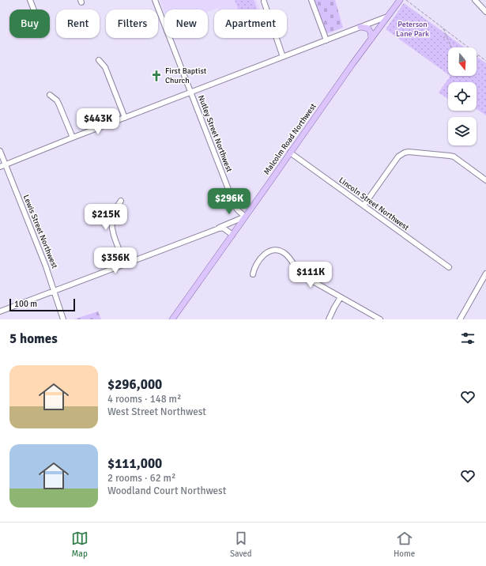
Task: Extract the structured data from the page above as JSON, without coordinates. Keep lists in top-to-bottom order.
{
  "streets": {
    "main road": ["Malcolm Road Northwest"],
    "street": ["Nutley Street Northwest", "Lincoln Street Northwest", "Lewis Street Northwest"]
  },
  "crossings": [
    ["Nutley Street Northwest", "Malcolm Road Northwest"],
    ["Malcolm Road Northwest", "Lincoln Street Northwest"]
  ],
  "parks": ["Peterson Lane Park"],
  "places": {
    "church": ["First Baptist Church"]
  },
  "scale_bar": "100 m",
  "north": "bottom",
  "page": {
    "chip": [
      "Buy",
      "Rent",
      "Filters",
      "New",
      "Apartment"
    ],
    "price": [
      "$443K",
      "$296K",
      "$215K",
      "$356K",
      "$111K"
    ],
    "scale": "100 m",
    "heading": "5 homes",
    "list": [
      {
        "name": "$296,000",
        "note": "4 rooms · 148 m² · West Street Northwest"
      },
      {
        "name": "$111,000",
        "note": "2 rooms · 62 m² · Woodland Court Northwest"
      }
    ],
    "tabs": ["Map", "Saved", "Home"]
  }
}
